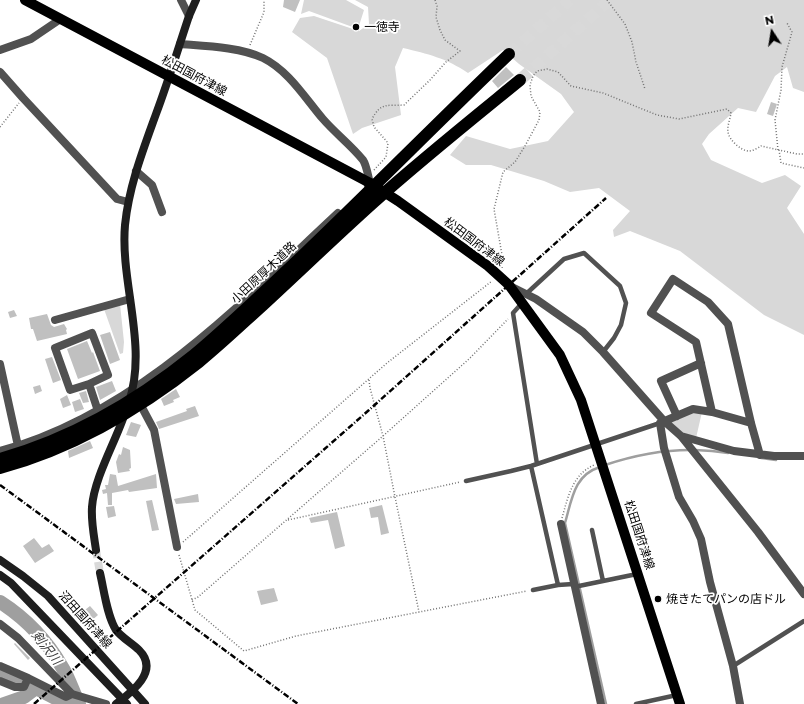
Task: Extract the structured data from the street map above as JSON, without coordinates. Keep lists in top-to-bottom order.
{
  "streets": {
    "highway": ["小田原厚木道路"],
    "main road": ["松田国府津線"],
    "street": ["沼田国府津線"]
  },
  "water": ["剣沢川"],
  "places": ["一徳寺", "焼きたてパンの店ドル"],
  "north": "top"
}
